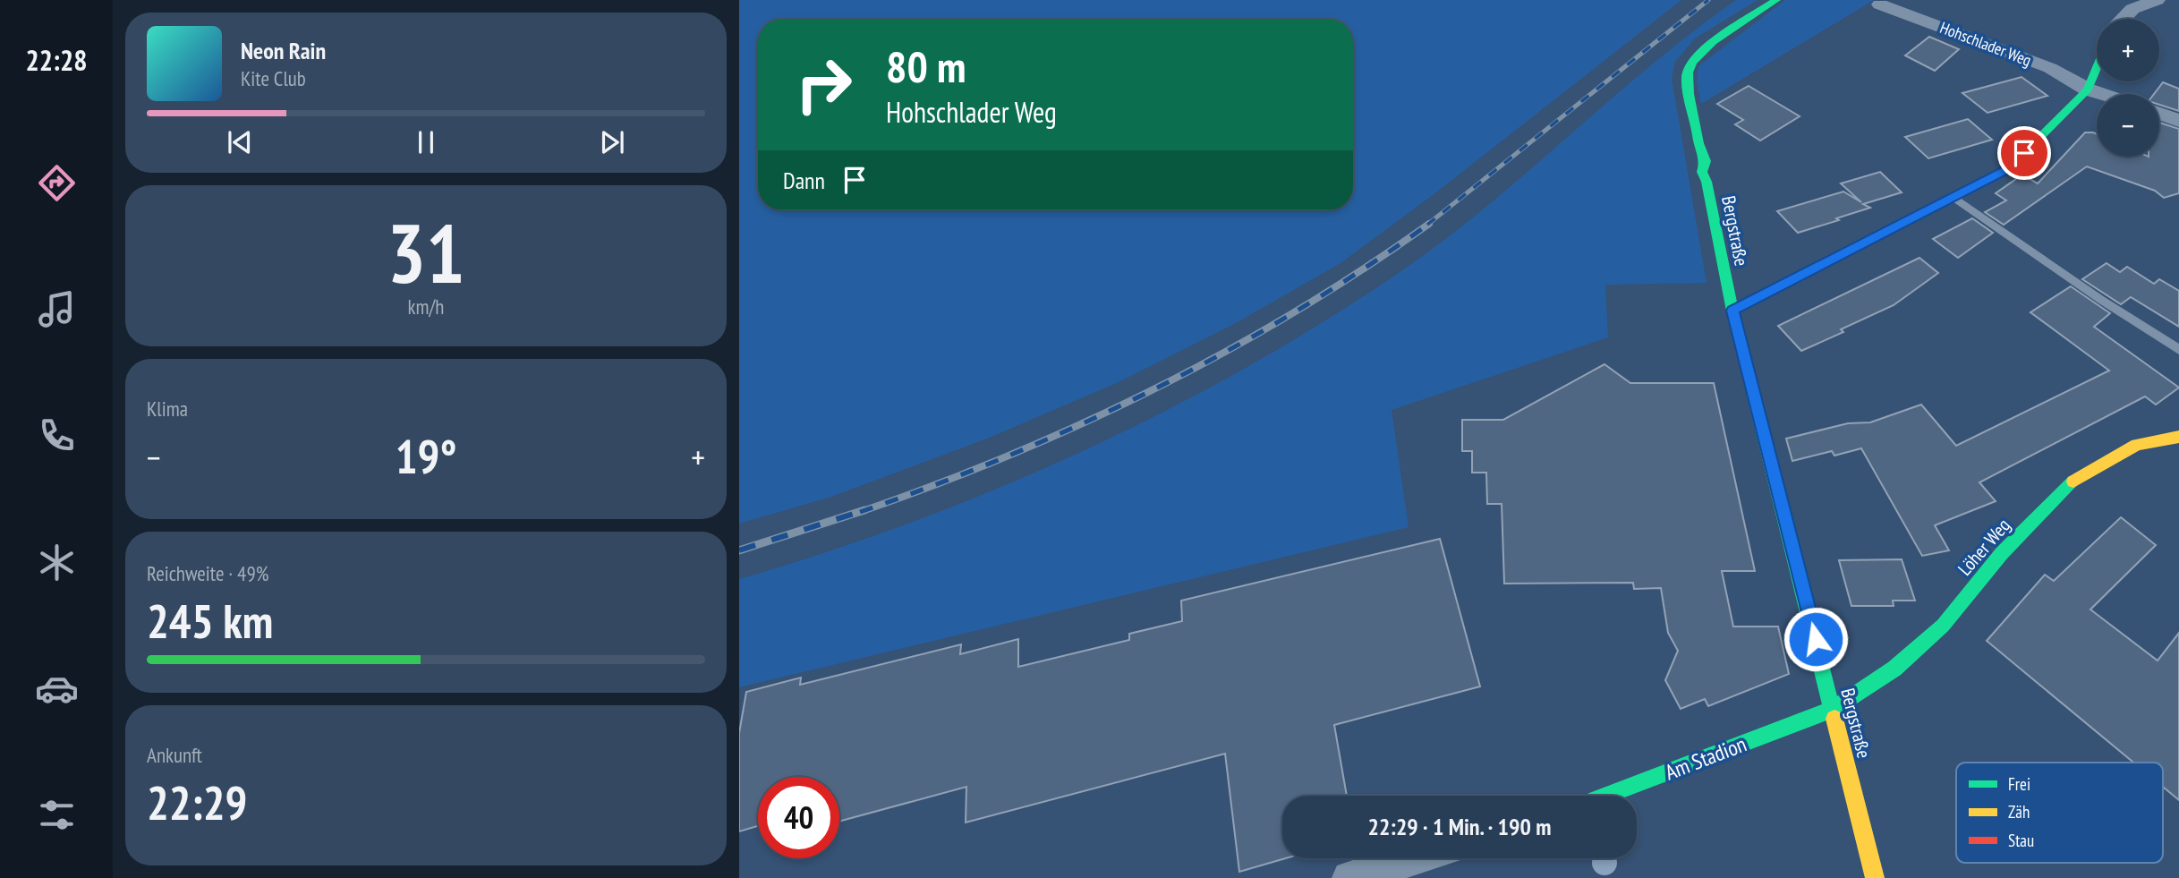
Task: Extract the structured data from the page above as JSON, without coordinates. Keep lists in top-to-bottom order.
{
  "streets": {
    "street": [
      "Hohschlader Weg",
      "Bergstraße",
      "Löher Weg",
      "Am Stadion"
    ]
  },
  "crossings": [
    ["Bergstraße", "Löher Weg"],
    ["Bergstraße", "Am Stadion"],
    ["Löher Weg", "Am Stadion"]
  ],
  "legend": ["Frei", "Zäh", "Stau"],
  "page": {
    "tabs": "22:28",
    "map_buttons": ["+", "−"],
    "turn": ["80 m", "Hohschlader Weg"],
    "song": ["Neon Rain", "Kite Club"],
    "then": "Dann",
    "tile": [
      ["31", "km/h"],
      "Klima",
      ["Reichweite · 49%", "245 km"],
      ["Ankunft", "22:29"]
    ],
    "heat": ["−", "19°", "+"],
    "limit": "40",
    "trip": "22:29 · 1 Min. · 190 m"
  }
}
